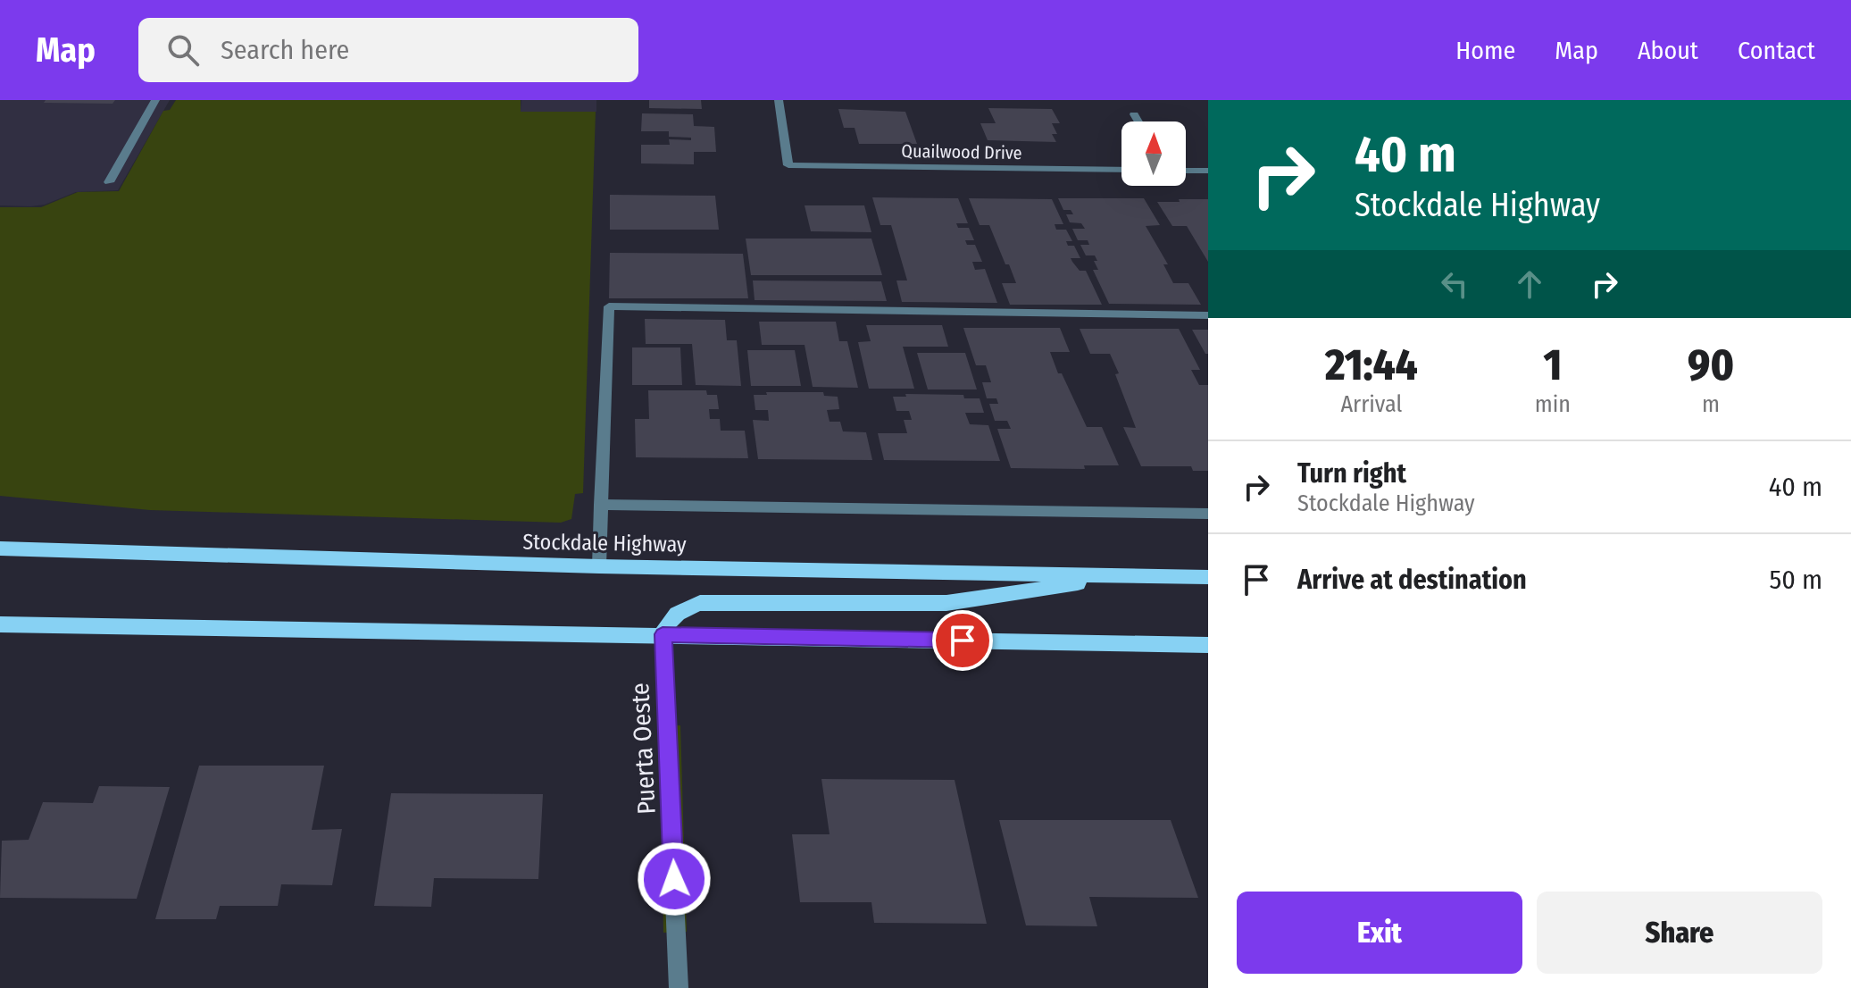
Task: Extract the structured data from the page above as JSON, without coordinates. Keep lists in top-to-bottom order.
{
  "streets": {
    "main road": ["Stockdale Highway"],
    "street": ["Quailwood Drive", "Puerta Oeste"]
  },
  "north": "top",
  "page": {
    "header": "Map",
    "search": "Search here",
    "nav": [
      "Home",
      "Map",
      "About",
      "Contact"
    ],
    "turn": ["40 m", "Stockdale Highway"],
    "eta": [
      "21:44",
      "Arrival",
      "1",
      "min",
      "90",
      "m"
    ],
    "list": [
      {
        "name": "Turn right",
        "note": "Stockdale Highway",
        "value": "40 m"
      },
      {
        "name": "Arrive at destination",
        "value": "50 m"
      }
    ],
    "buttons": ["Exit", "Share"]
  }
}
